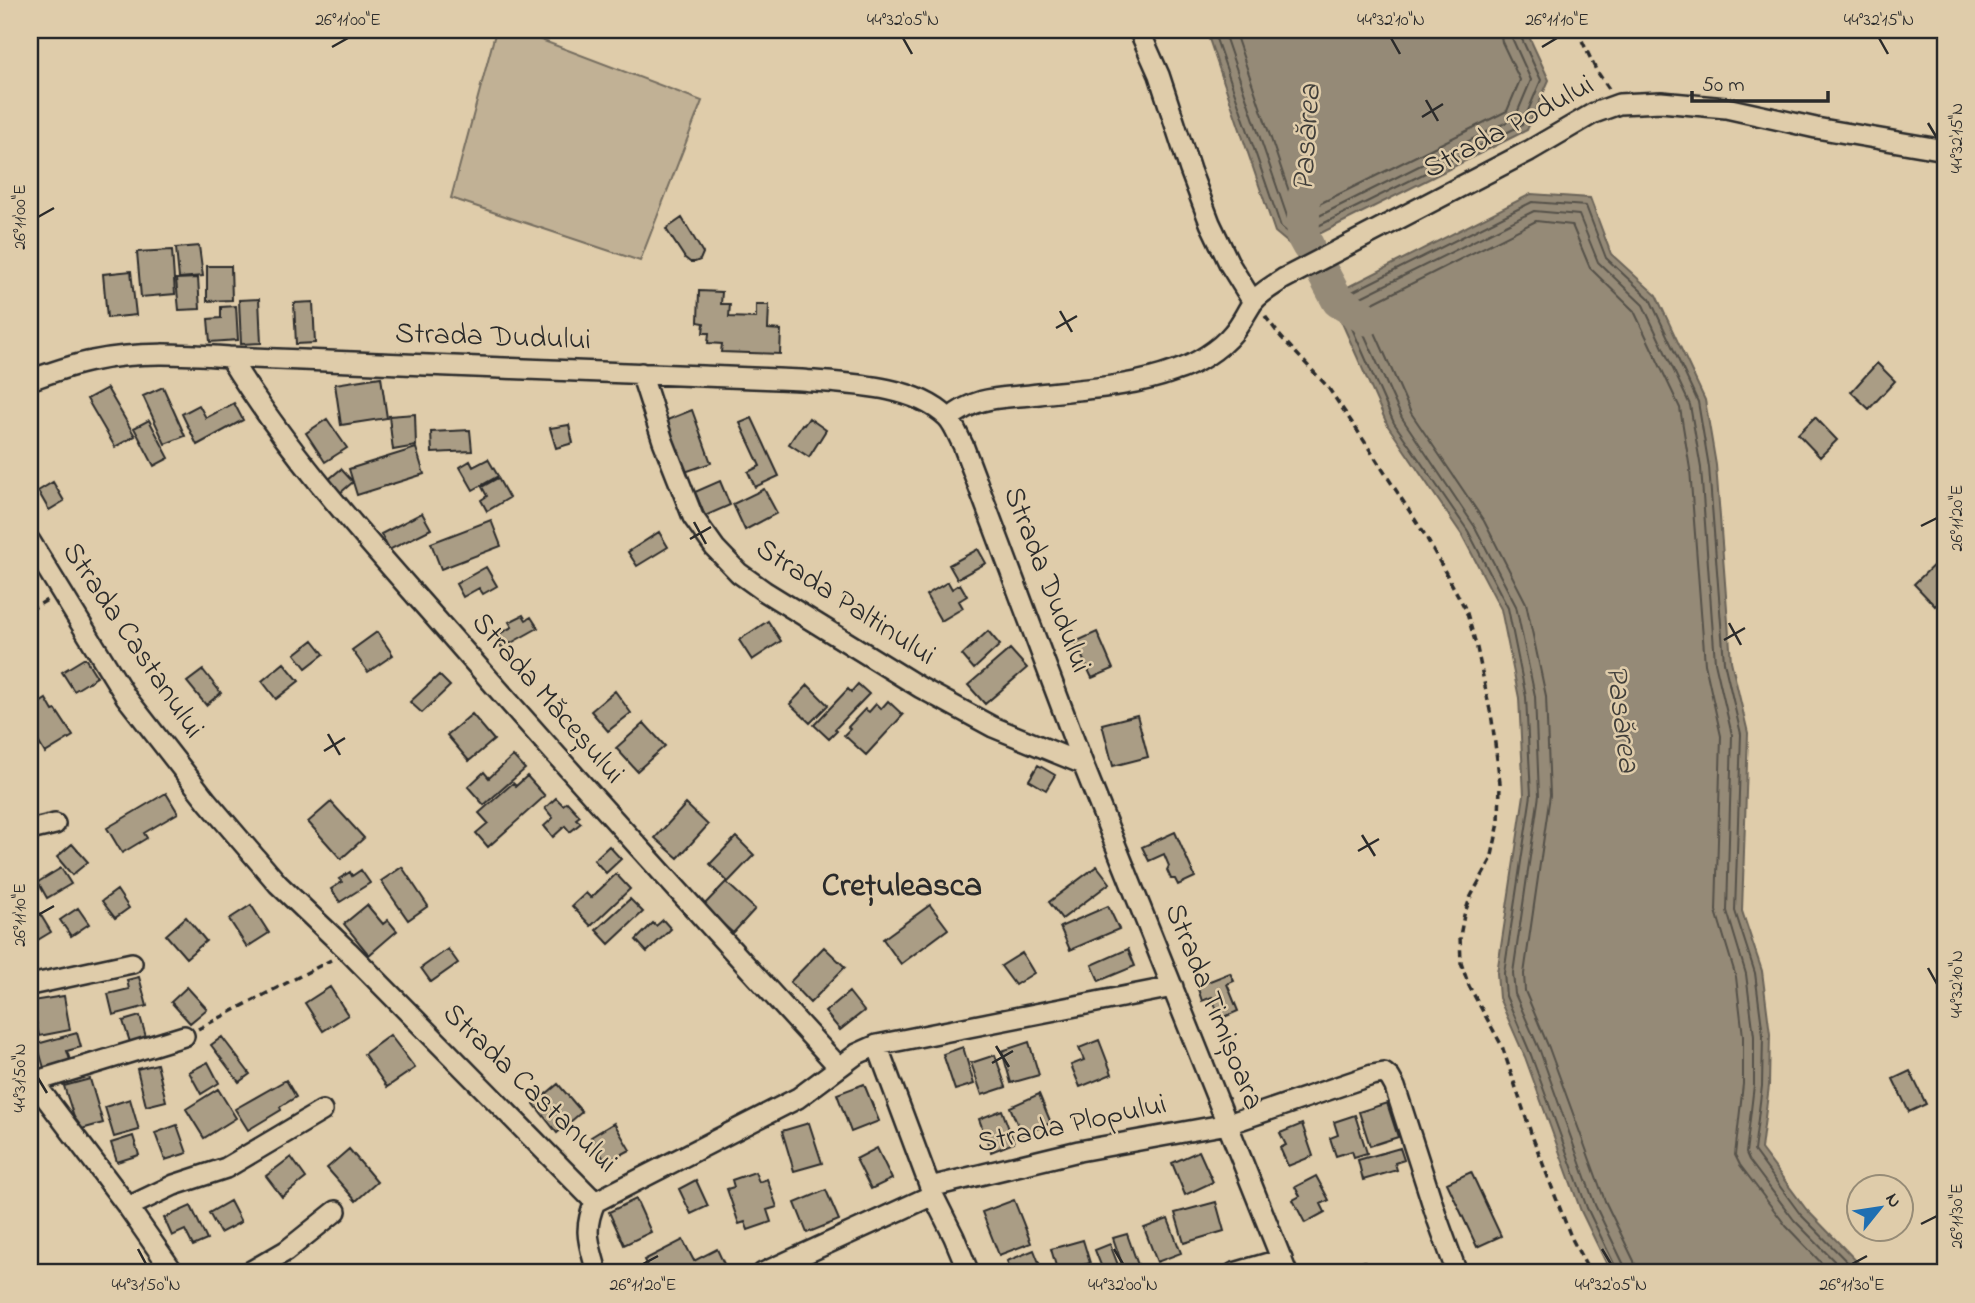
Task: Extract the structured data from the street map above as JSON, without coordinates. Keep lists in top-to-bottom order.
{
  "streets": {
    "street": [
      "Strada Podului",
      "Strada Dudului",
      "Strada Paltinului",
      "Strada Castanului",
      "Strada Măceșului",
      "Strada Timișoara",
      "Strada Plopului"
    ]
  },
  "crossings": [
    ["Strada Dudului", "Strada Paltinului"],
    ["Strada Dudului", "Strada Măceșului"],
    ["Strada Dudului", "Strada Timișoara"],
    ["Strada Paltinului", "Strada Timișoara"],
    ["Strada Castanului", "Strada Măceșului"],
    ["Strada Castanului", "Strada Timișoara"],
    ["Strada Timișoara", "Strada Plopului"]
  ],
  "districts": ["Crețuleasca"],
  "water": ["Pasărea"],
  "scale_bar": "50 m",
  "north": "top right",
  "coordinates": [
    "26°11'00\"E",
    "44°32'05\"N",
    "44°32'10\"N",
    "26°11'10\"E",
    "44°32'15\"N",
    "26°11'20\"E",
    "44°31'50\"N",
    "26°11'30\"E",
    "44°32'00\"N"
  ]
}
